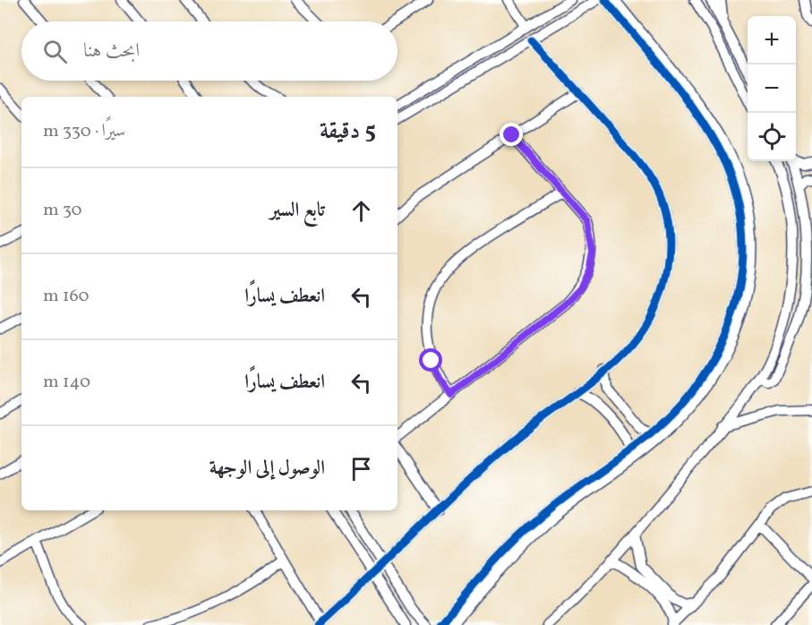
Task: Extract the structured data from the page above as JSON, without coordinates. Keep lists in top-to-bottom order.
{
  "page": {
    "map_buttons": ["+", "−"],
    "search": "ابحث هنا",
    "heading": ["5 دقيقة", "سيرًا · 330 m"],
    "list": [
      ["تابع السير", "30 m"],
      ["انعطف يسارًا", "160 m"],
      ["انعطف يسارًا", "140 m"],
      "الوصول إلى الوجهة"
    ]
  }
}
